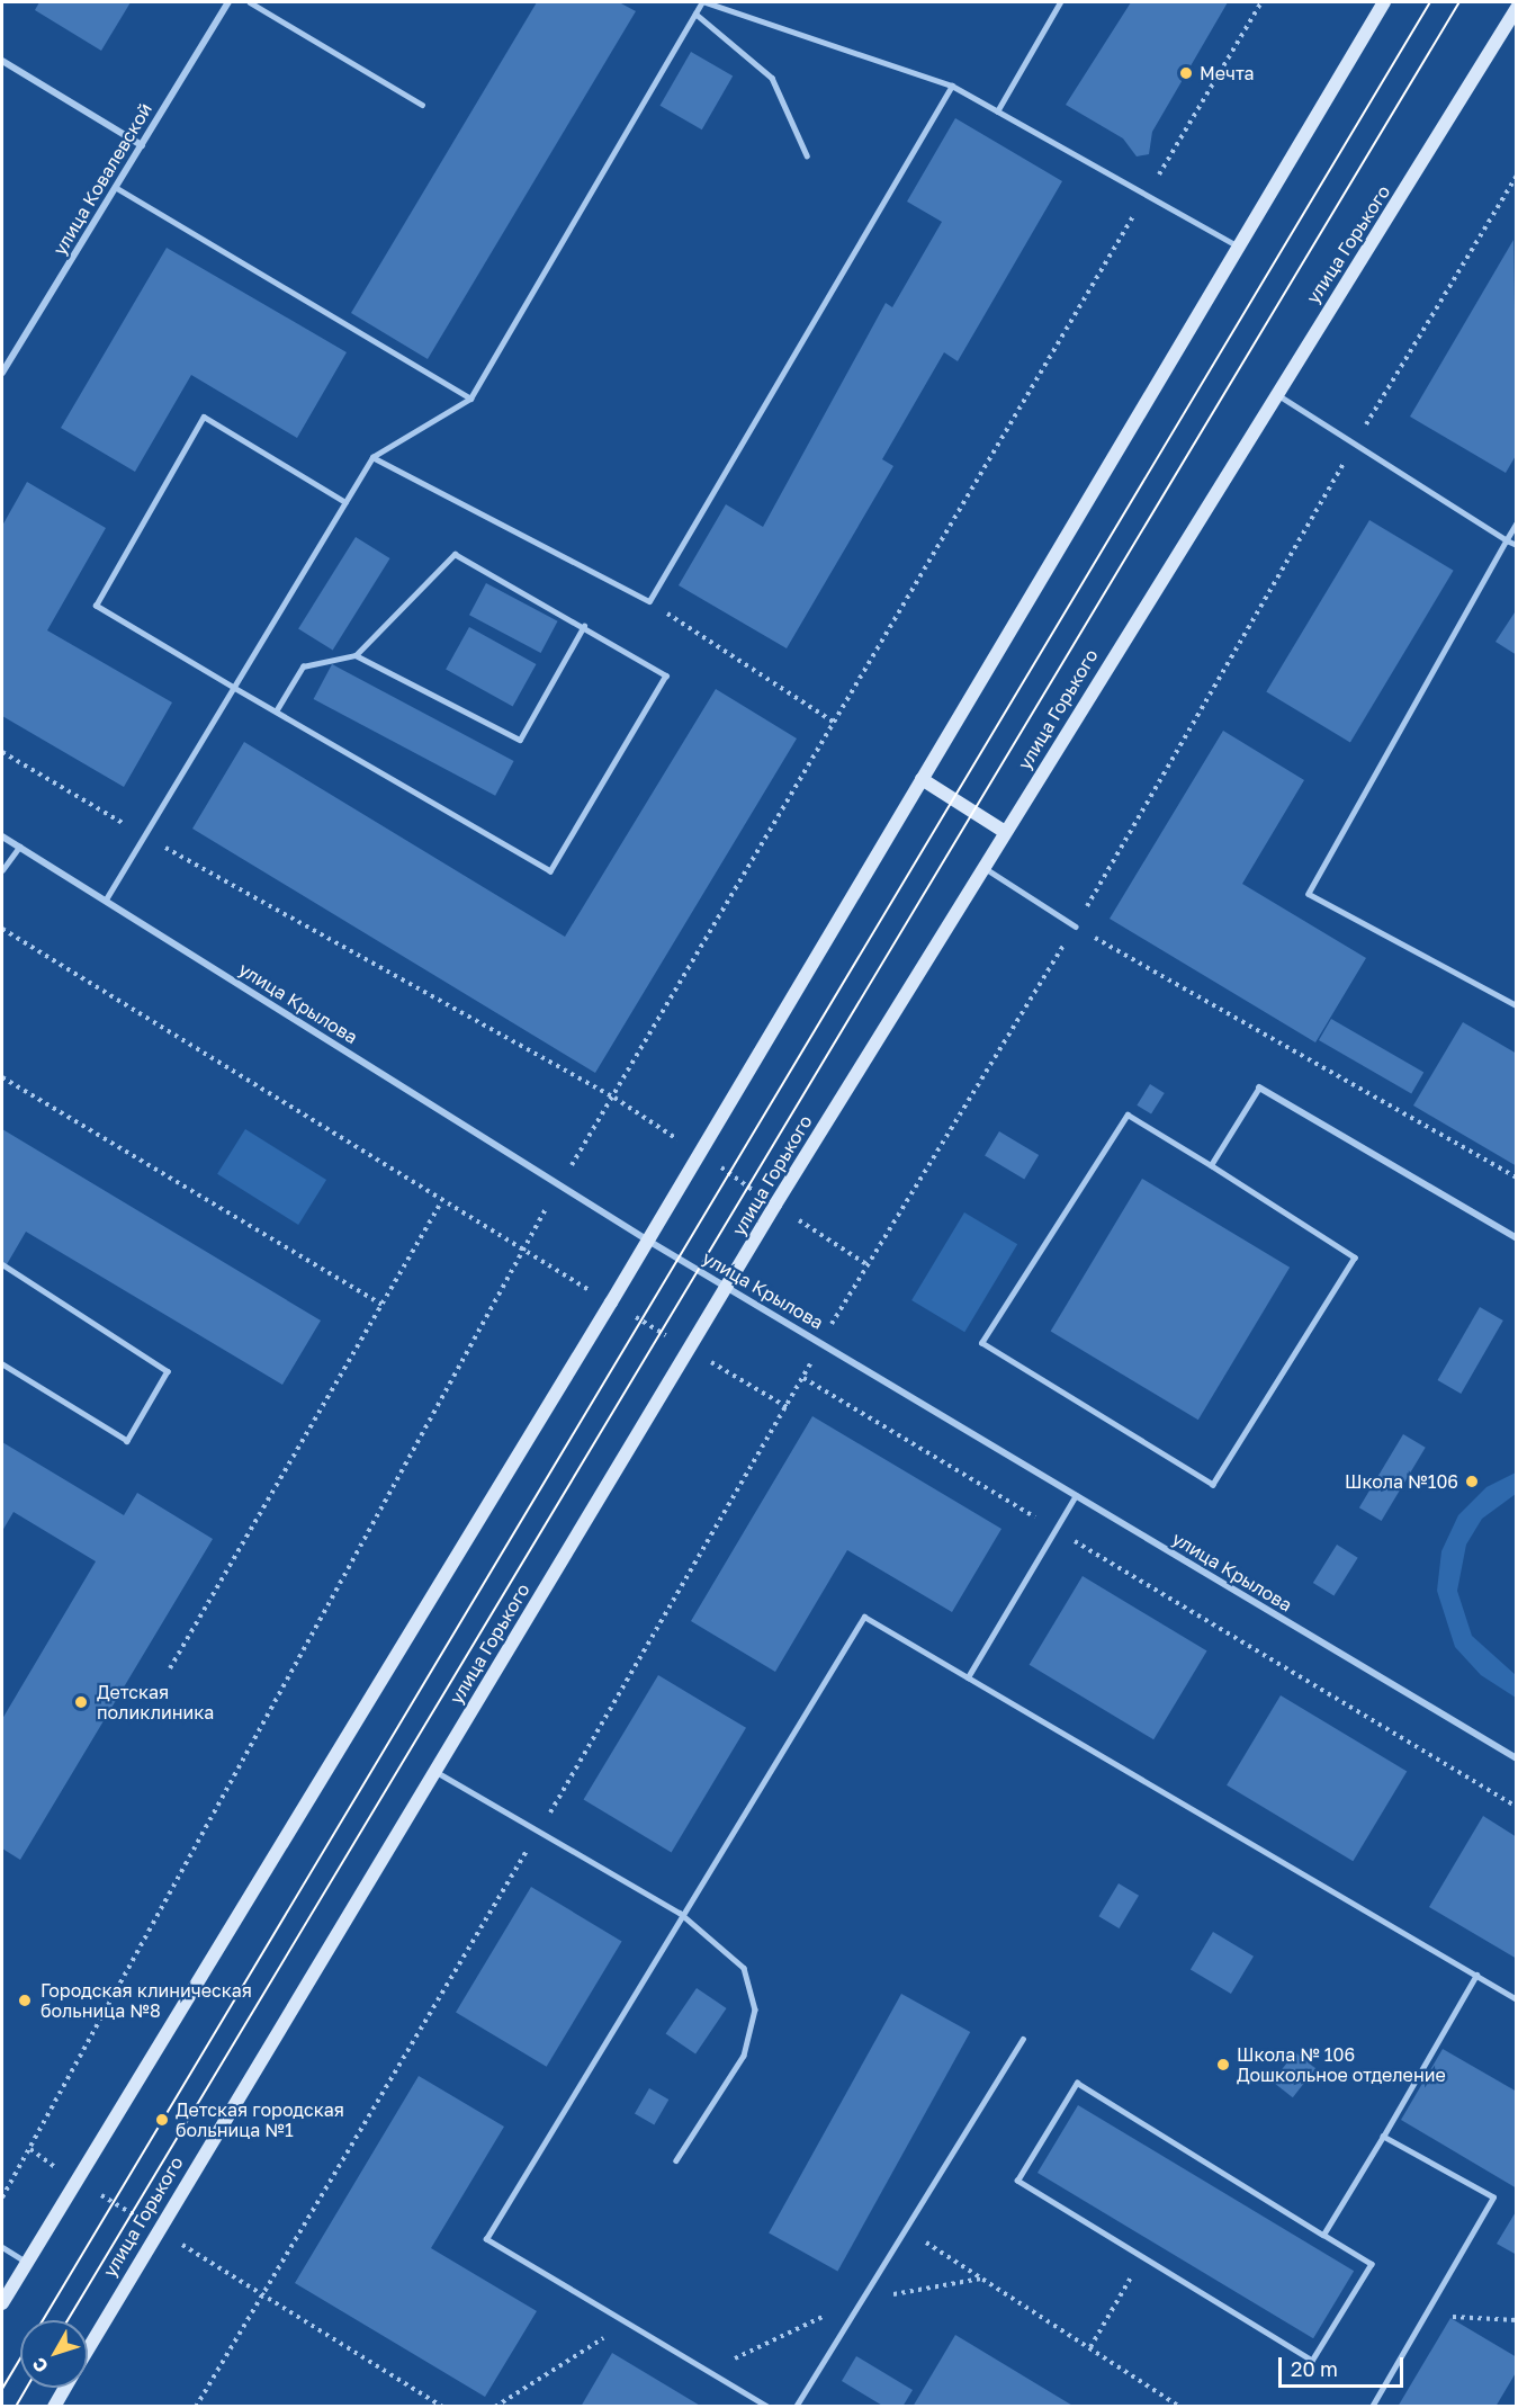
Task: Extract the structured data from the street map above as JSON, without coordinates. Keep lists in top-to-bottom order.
{
  "streets": {
    "main road": ["улица Горького"],
    "street": ["улица Ковалевской", "улица Крылова"]
  },
  "crossings": [
    ["улица Горького", "улица Крылова"]
  ],
  "places": [
    "Мечта",
    "Школа №106",
    "Детская поликлиника",
    "Городская клиническая больница №8",
    "Школа № 106 Дошкольное отделение",
    "Детская городская больница №1"
  ],
  "scale_bar": "20 m",
  "north": "bottom left"
}
